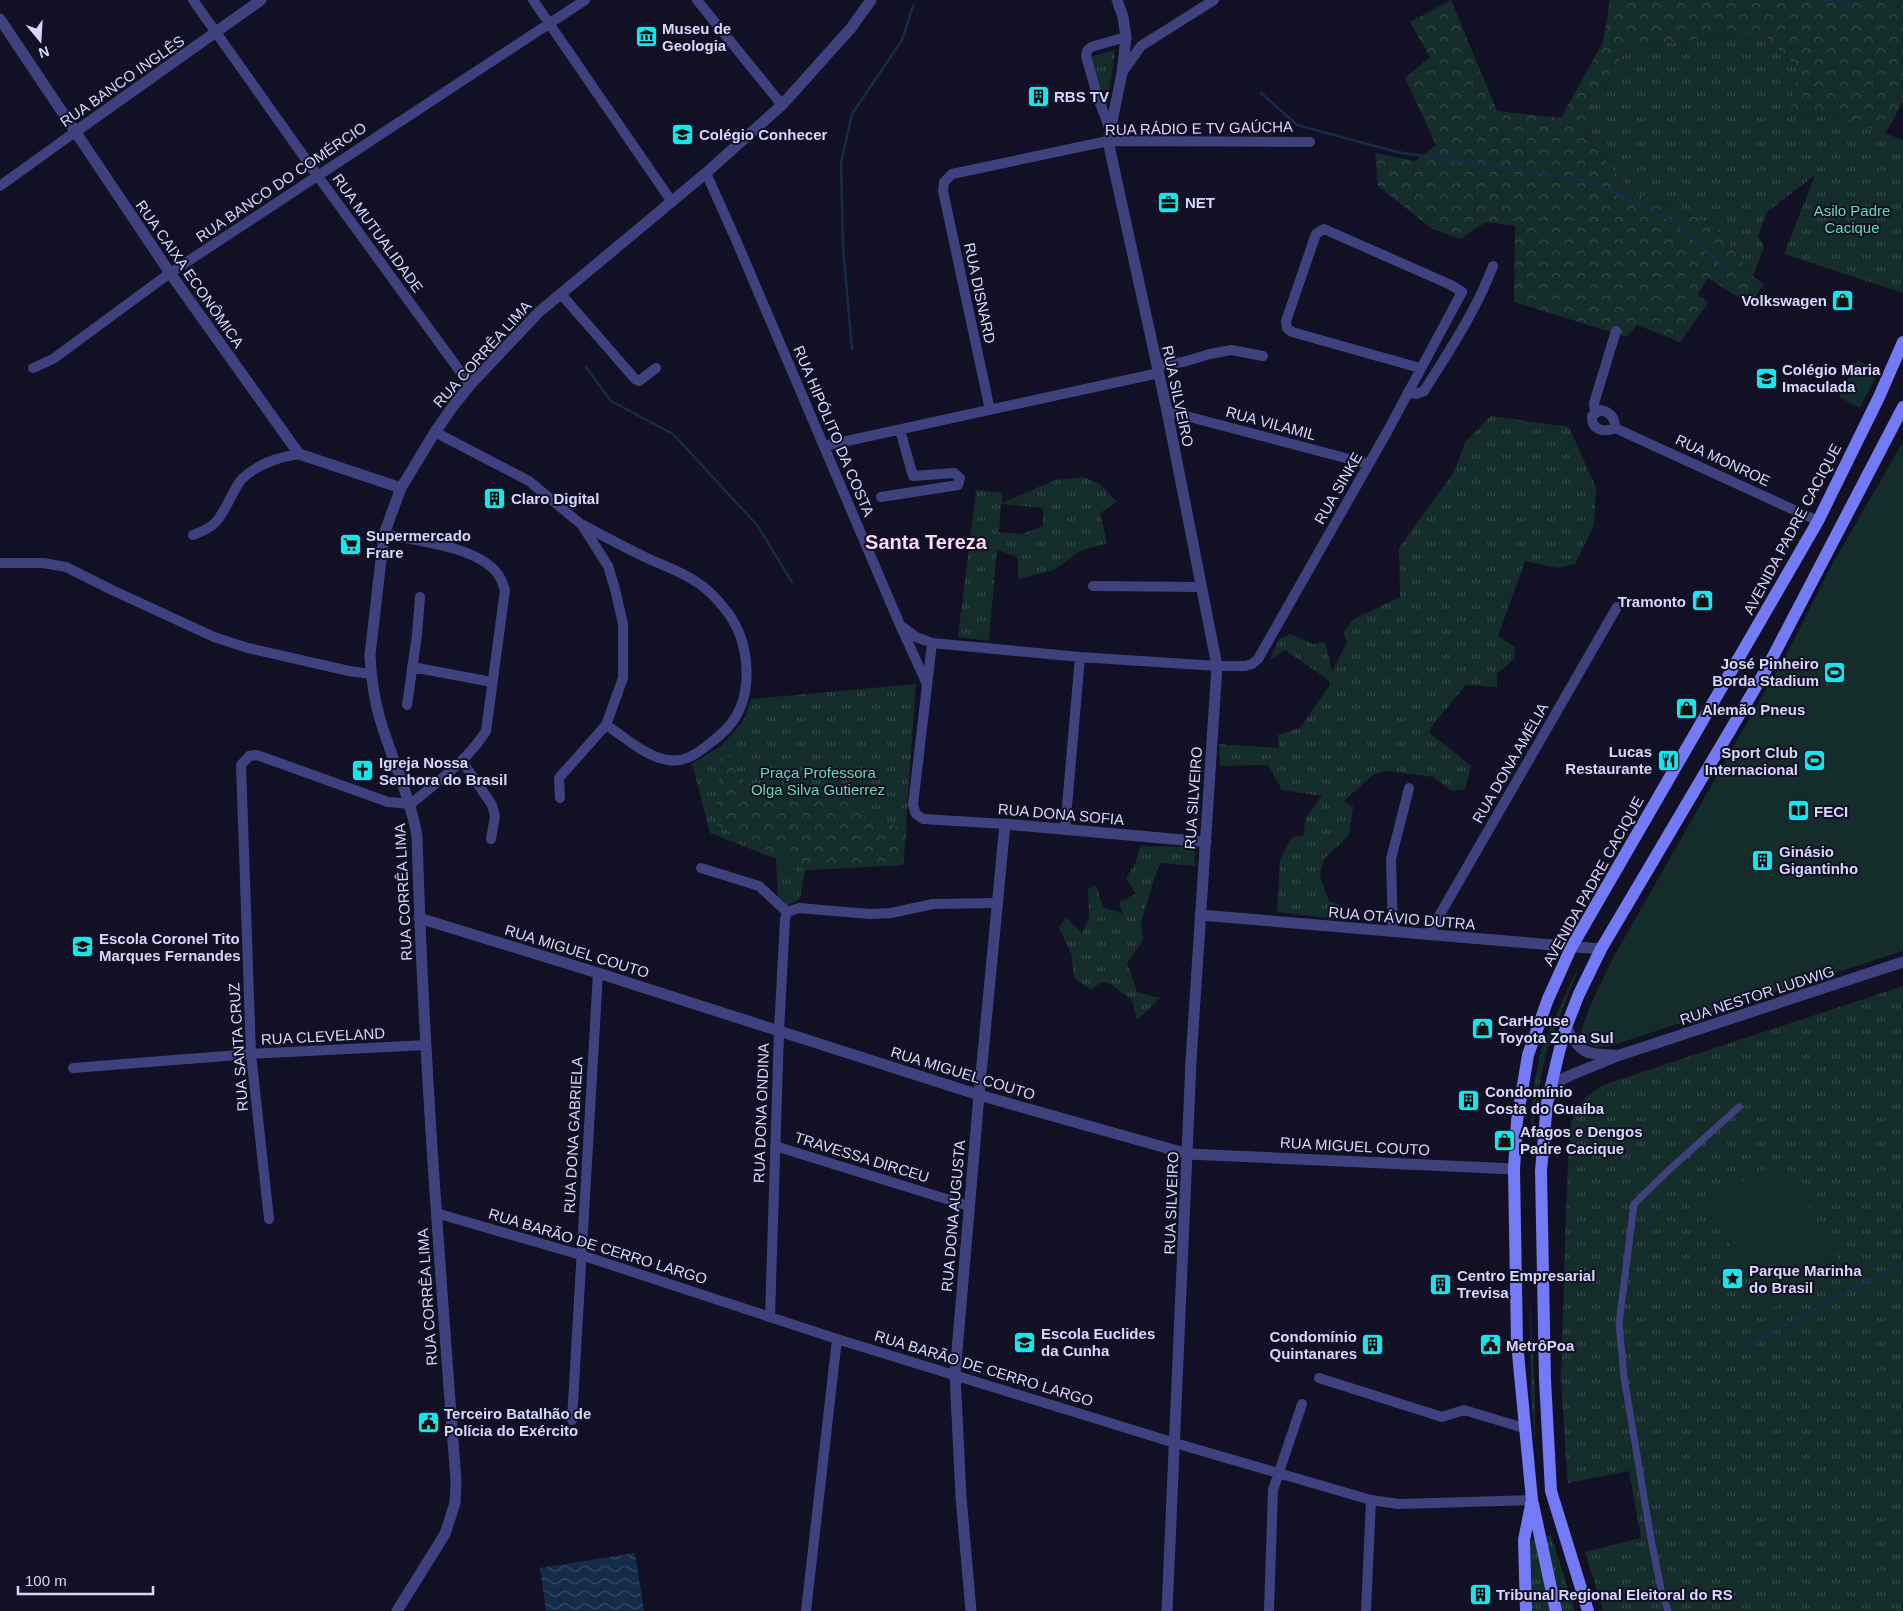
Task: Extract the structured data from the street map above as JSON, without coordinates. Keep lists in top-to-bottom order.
{
  "streets": {
    "main road": ["AVENIDA PADRE CACIQUE"],
    "street": [
      "RUA BANCO INGLÊS",
      "RUA RÁDIO E TV GAÚCHA",
      "RUA BANCO DO COMÉRCIO",
      "RUA MUTUALIDADE",
      "RUA CAIXA ECONÔMICA",
      "RUA DISNARD",
      "RUA CORRÊA LIMA",
      "RUA SILVEIRO",
      "RUA VILAMIL",
      "RUA HIPÓLITO DA COSTA",
      "RUA MONROE",
      "RUA SINKE",
      "RUA DONA AMÉLIA",
      "RUA DONA SOFIA",
      "RUA OTÁVIO DUTRA",
      "RUA MIGUEL COUTO",
      "RUA NESTOR LUDWIG",
      "RUA CLEVELAND",
      "RUA SANTA CRUZ",
      "RUA DONA ONDINA",
      "RUA DONA GABRIELA",
      "TRAVESSA DIRCEU",
      "RUA DONA AUGUSTA",
      "RUA BARÃO DE CERRO LARGO"
    ]
  },
  "crossings": [
    ["RUA BANCO INGLÊS", "RUA MUTUALIDADE"],
    ["RUA BANCO INGLÊS", "RUA CAIXA ECONÔMICA"],
    ["RUA RÁDIO E TV GAÚCHA", "RUA DISNARD"],
    ["RUA RÁDIO E TV GAÚCHA", "RUA SILVEIRO"],
    ["RUA BANCO DO COMÉRCIO", "RUA MUTUALIDADE"],
    ["RUA BANCO DO COMÉRCIO", "RUA CAIXA ECONÔMICA"],
    ["RUA MUTUALIDADE", "RUA CORRÊA LIMA"],
    ["RUA CORRÊA LIMA", "RUA HIPÓLITO DA COSTA"],
    ["RUA CORRÊA LIMA", "RUA MIGUEL COUTO"],
    ["RUA CORRÊA LIMA", "RUA CLEVELAND"],
    ["RUA CORRÊA LIMA", "RUA SANTA CRUZ"],
    ["RUA CORRÊA LIMA", "RUA BARÃO DE CERRO LARGO"],
    ["RUA SILVEIRO", "RUA VILAMIL"],
    ["RUA SILVEIRO", "RUA SINKE"],
    ["RUA SILVEIRO", "RUA DONA SOFIA"],
    ["RUA SILVEIRO", "RUA OTÁVIO DUTRA"],
    ["RUA SILVEIRO", "RUA MIGUEL COUTO"],
    ["RUA SILVEIRO", "RUA BARÃO DE CERRO LARGO"],
    ["RUA VILAMIL", "RUA SINKE"],
    ["RUA HIPÓLITO DA COSTA", "RUA DONA SOFIA"],
    ["RUA MONROE", "AVENIDA PADRE CACIQUE"],
    ["AVENIDA PADRE CACIQUE", "RUA OTÁVIO DUTRA"],
    ["AVENIDA PADRE CACIQUE", "RUA MIGUEL COUTO"],
    ["AVENIDA PADRE CACIQUE", "RUA BARÃO DE CERRO LARGO"],
    ["RUA DONA AMÉLIA", "RUA OTÁVIO DUTRA"],
    ["RUA DONA SOFIA", "RUA DONA AUGUSTA"],
    ["RUA MIGUEL COUTO", "RUA DONA ONDINA"],
    ["RUA MIGUEL COUTO", "RUA DONA GABRIELA"],
    ["RUA MIGUEL COUTO", "RUA DONA AUGUSTA"],
    ["RUA CLEVELAND", "RUA SANTA CRUZ"],
    ["RUA DONA ONDINA", "TRAVESSA DIRCEU"],
    ["RUA DONA ONDINA", "RUA BARÃO DE CERRO LARGO"],
    ["RUA DONA GABRIELA", "RUA BARÃO DE CERRO LARGO"],
    ["TRAVESSA DIRCEU", "RUA DONA AUGUSTA"],
    ["RUA DONA AUGUSTA", "RUA BARÃO DE CERRO LARGO"]
  ],
  "districts": ["Santa Tereza"],
  "parks": ["Asilo Padre Cacique", "Praça Professora Olga Silva Gutierrez"],
  "places": {
    "museum": ["Museu de Geologia"],
    "building": [
      "RBS TV",
      "Claro Digital",
      "Ginásio Gigantinho",
      "Condomínio Costa do Guaíba",
      "Centro Empresarial Trevisa",
      "Condomínio Quintanares",
      "Tribunal Regional Eleitoral do RS"
    ],
    "school or university": [
      "Colégio Conhecer",
      "Colégio Maria Imaculada",
      "Escola Coronel Tito Marques Fernandes",
      "Escola Euclides da Cunha"
    ],
    "office": ["NET"],
    "shop": [
      "Volkswagen",
      "Tramonto",
      "Alemão Pneus",
      "CarHouse Toyota Zona Sul",
      "Afagos e Dengos Padre Cacique"
    ],
    "supermarket": ["Supermercado Frare"],
    "sports": ["José Pinheiro Borda Stadium", "Sport Club Internacional"],
    "restaurant": ["Lucas Restaurante"],
    "church": ["Igreja Nossa Senhora do Brasil"],
    "library": ["FECI"],
    "place": ["Parque Marinha do Brasil"],
    "public building": ["MetrôPoa", "Terceiro Batalhão de Polícia do Exército"]
  },
  "scale_bar": "100 m",
  "north": "bottom"
}
